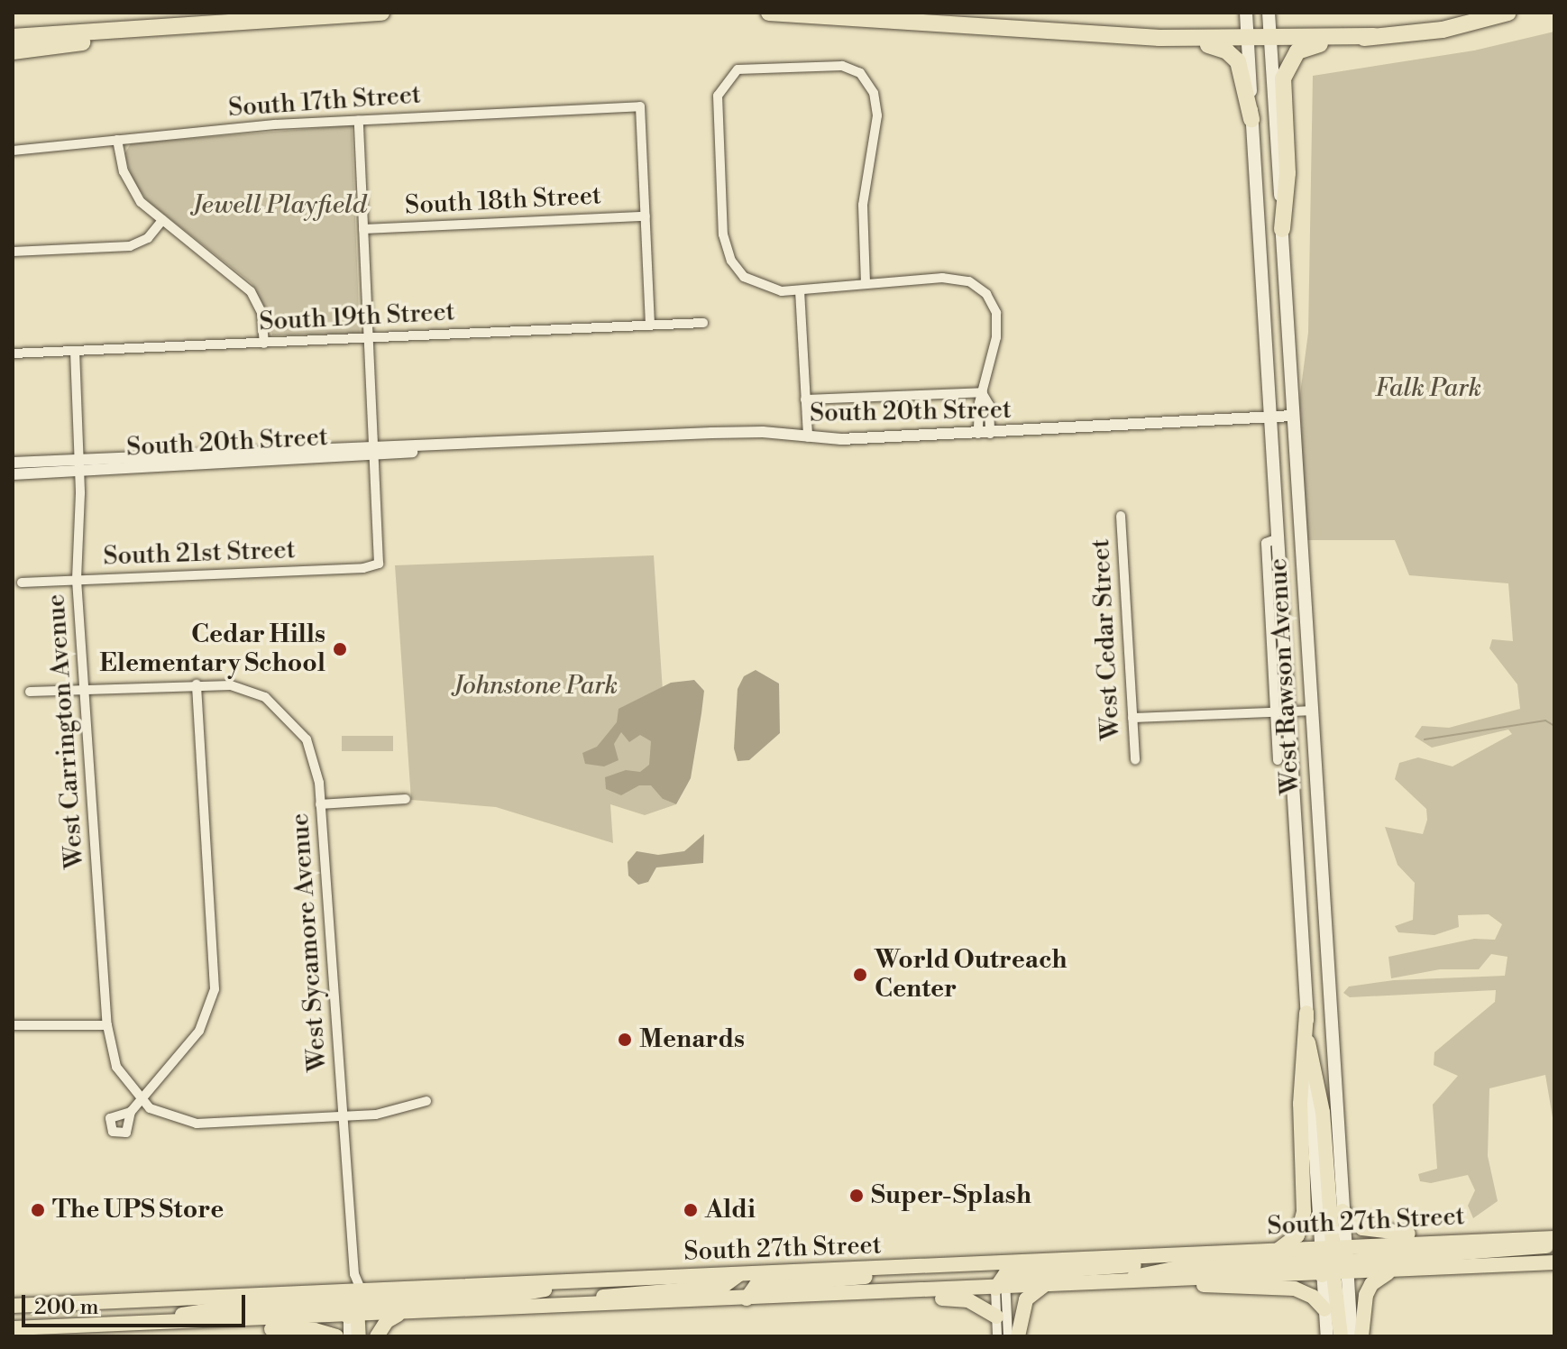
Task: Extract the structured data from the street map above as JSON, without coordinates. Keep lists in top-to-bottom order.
{
  "streets": {
    "main road": ["West Rawson Avenue", "South 27th Street"],
    "street": [
      "South 17th Street",
      "South 18th Street",
      "South 19th Street",
      "South 20th Street",
      "South 21st Street",
      "West Cedar Street",
      "West Carrington Avenue",
      "West Sycamore Avenue"
    ]
  },
  "crossings": [
    ["South 17th Street", "South 18th Street"],
    ["South 19th Street", "West Carrington Avenue"],
    ["South 20th Street", "South 21st Street"],
    ["South 20th Street", "West Rawson Avenue"],
    ["South 20th Street", "West Carrington Avenue"],
    ["South 21st Street", "West Carrington Avenue"],
    ["West Rawson Avenue", "South 27th Street"],
    ["West Carrington Avenue", "West Sycamore Avenue"],
    ["West Sycamore Avenue", "South 27th Street"]
  ],
  "parks": ["Jewell Playfield", "Falk Park", "Johnstone Park"],
  "places": [
    "Cedar Hills Elementary School",
    "World Outreach Center",
    "Menards",
    "Super-Splash",
    "The UPS Store",
    "Aldi"
  ],
  "scale_bar": "200 m"
}
